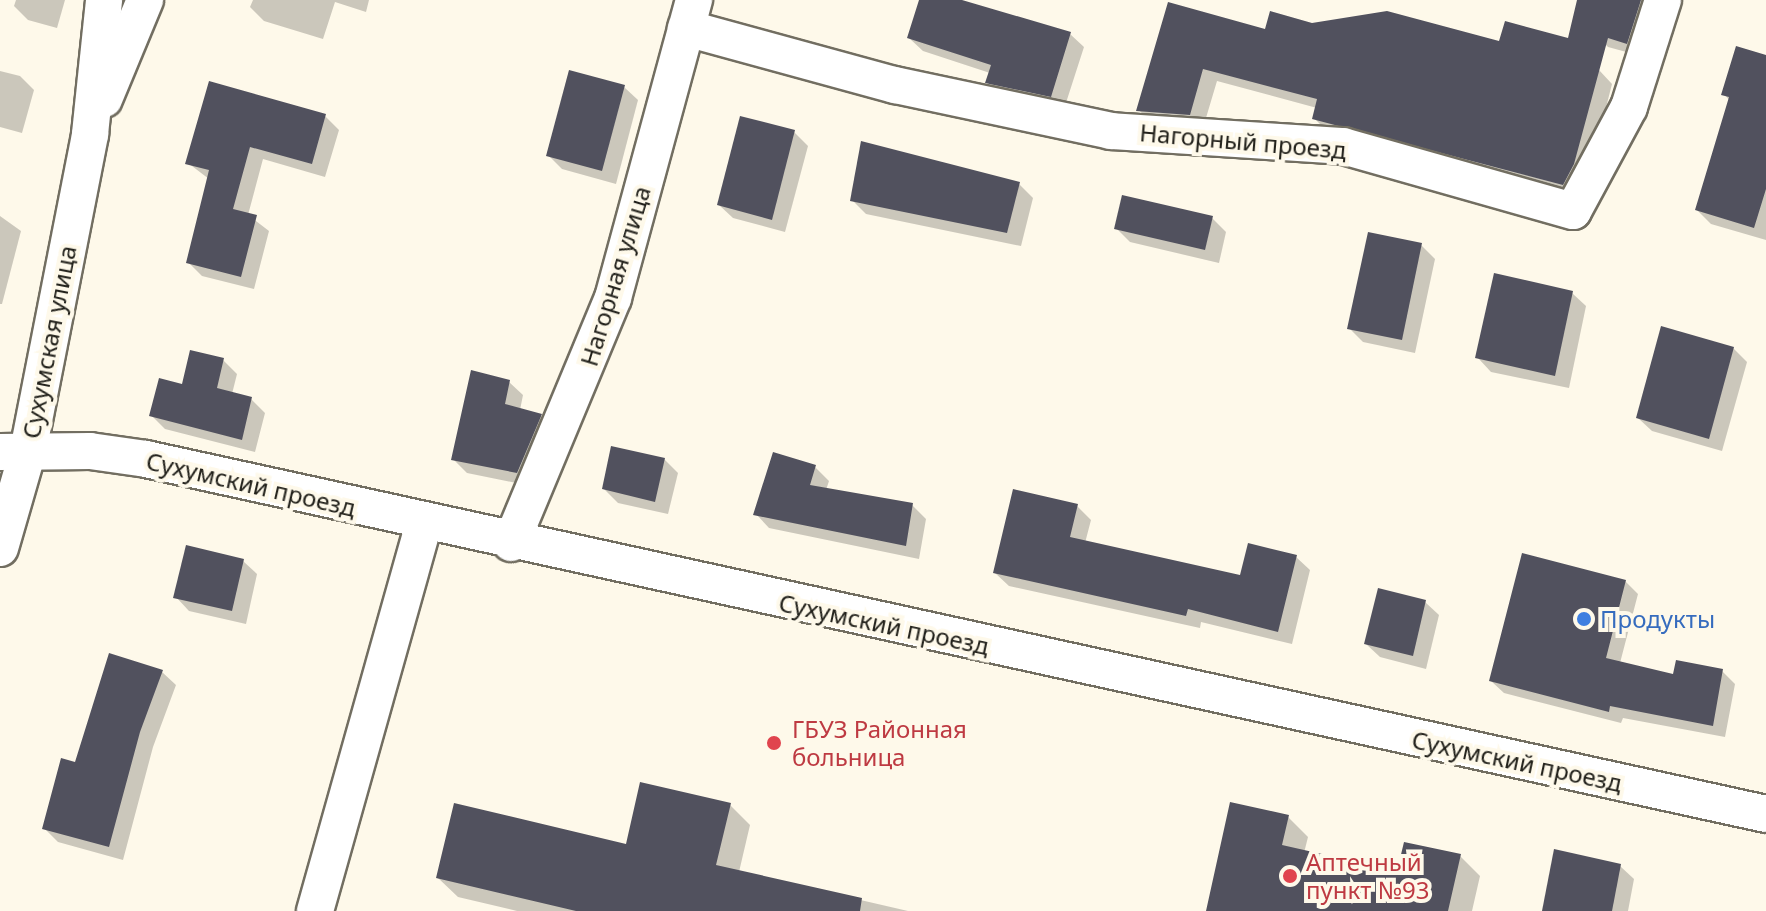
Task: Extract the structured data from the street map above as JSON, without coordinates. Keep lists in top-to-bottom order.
{
  "streets": {
    "street": [
      "Нагорный проезд",
      "Нагорная улица",
      "Сухумская улица",
      "Сухумский проезд"
    ]
  },
  "crossings": [
    ["Нагорный проезд", "Нагорная улица"],
    ["Нагорная улица", "Сухумский проезд"],
    ["Сухумская улица", "Сухумский проезд"]
  ],
  "places": ["Продукты", "ГБУЗ Районная больница", "Аптечный пункт №93"]
}
